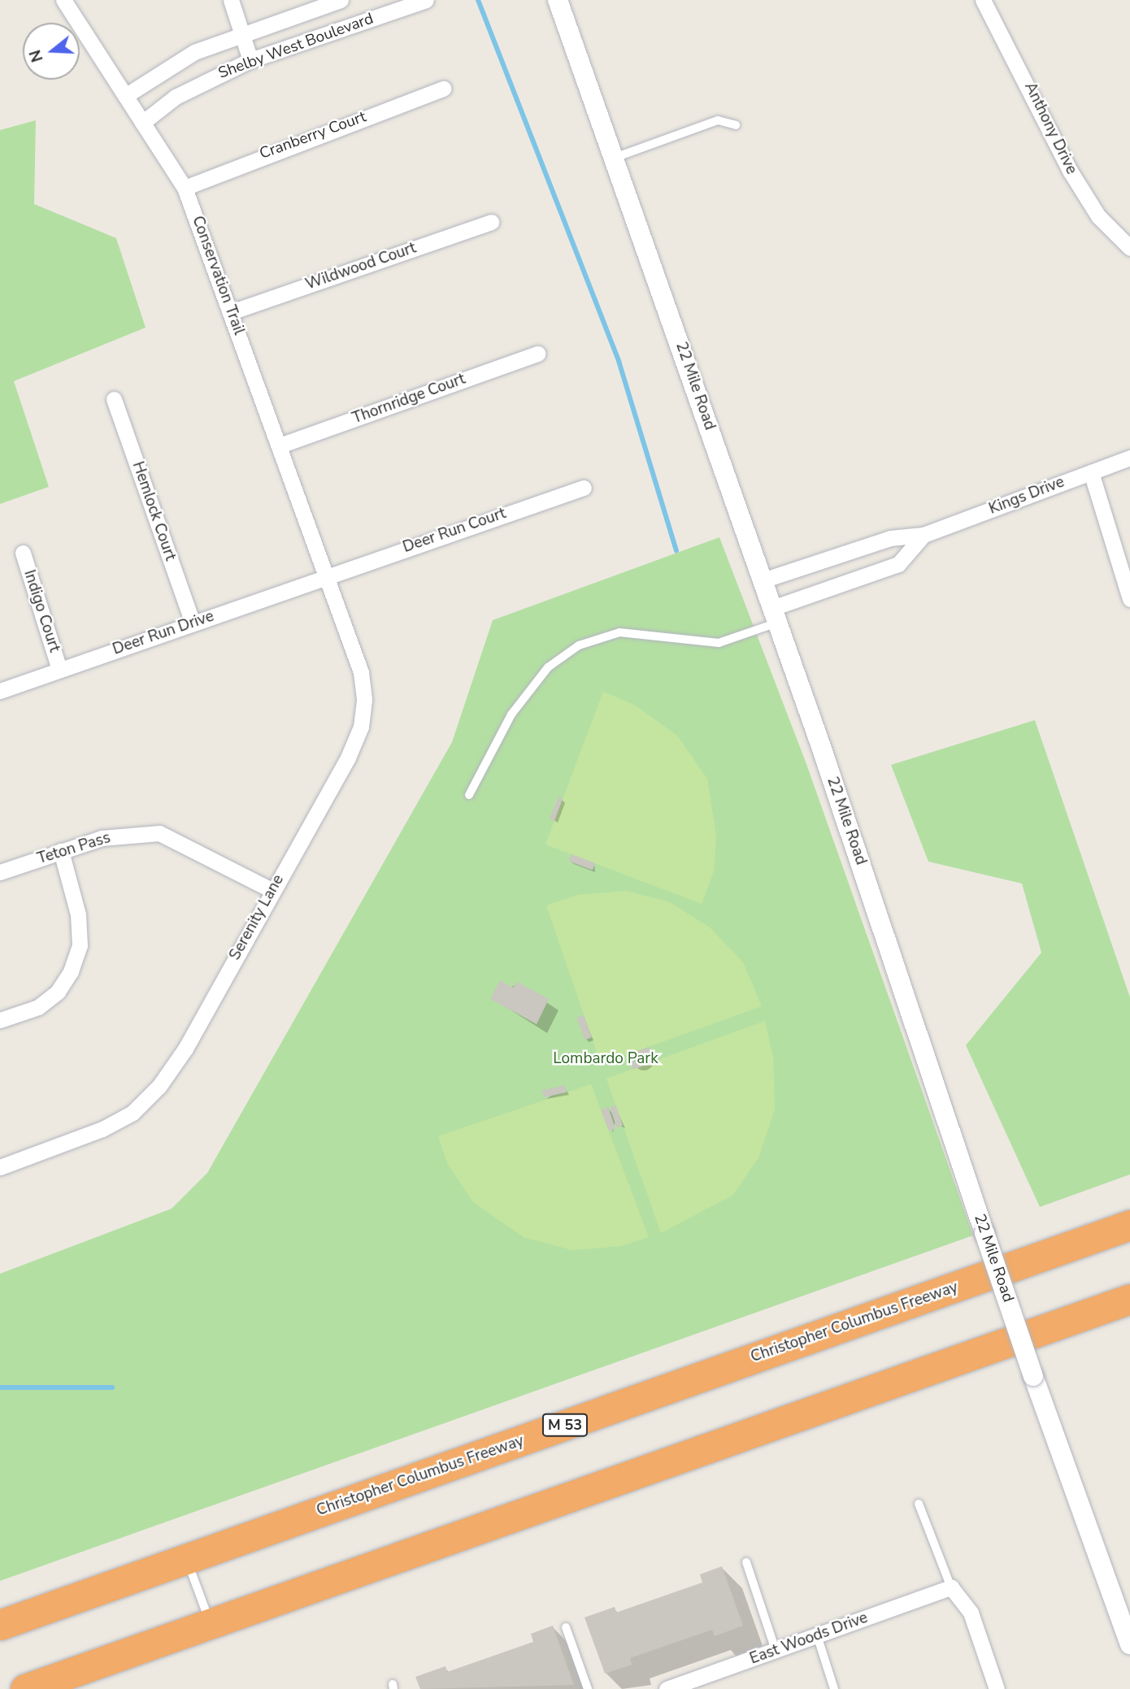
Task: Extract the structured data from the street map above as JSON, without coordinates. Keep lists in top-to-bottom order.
{
  "streets": {
    "highway": ["Christopher Columbus Freeway", "M 53"],
    "street": [
      "Shelby West Boulevard",
      "Anthony Drive",
      "Cranberry Court",
      "Wildwood Court",
      "Conservation Trail",
      "22 Mile Road",
      "Thornridge Court",
      "Kings Drive",
      "Hemlock Court",
      "Deer Run Court",
      "Indigo Court",
      "Deer Run Drive",
      "Teton Pass",
      "Serenity Lane",
      "East Woods Drive"
    ]
  },
  "crossings": [
    ["Shelby West Boulevard", "Conservation Trail"],
    ["Cranberry Court", "Conservation Trail"],
    ["Wildwood Court", "Conservation Trail"],
    ["Conservation Trail", "Thornridge Court"],
    ["Conservation Trail", "Deer Run Court"],
    ["Conservation Trail", "Deer Run Drive"],
    ["Conservation Trail", "Serenity Lane"],
    ["22 Mile Road", "Kings Drive"],
    ["Hemlock Court", "Deer Run Drive"],
    ["Deer Run Court", "Deer Run Drive"],
    ["Deer Run Court", "Serenity Lane"],
    ["Indigo Court", "Deer Run Drive"],
    ["Deer Run Drive", "Serenity Lane"],
    ["Teton Pass", "Serenity Lane"]
  ],
  "parks": ["Lombardo Park"],
  "north": "left"
}
